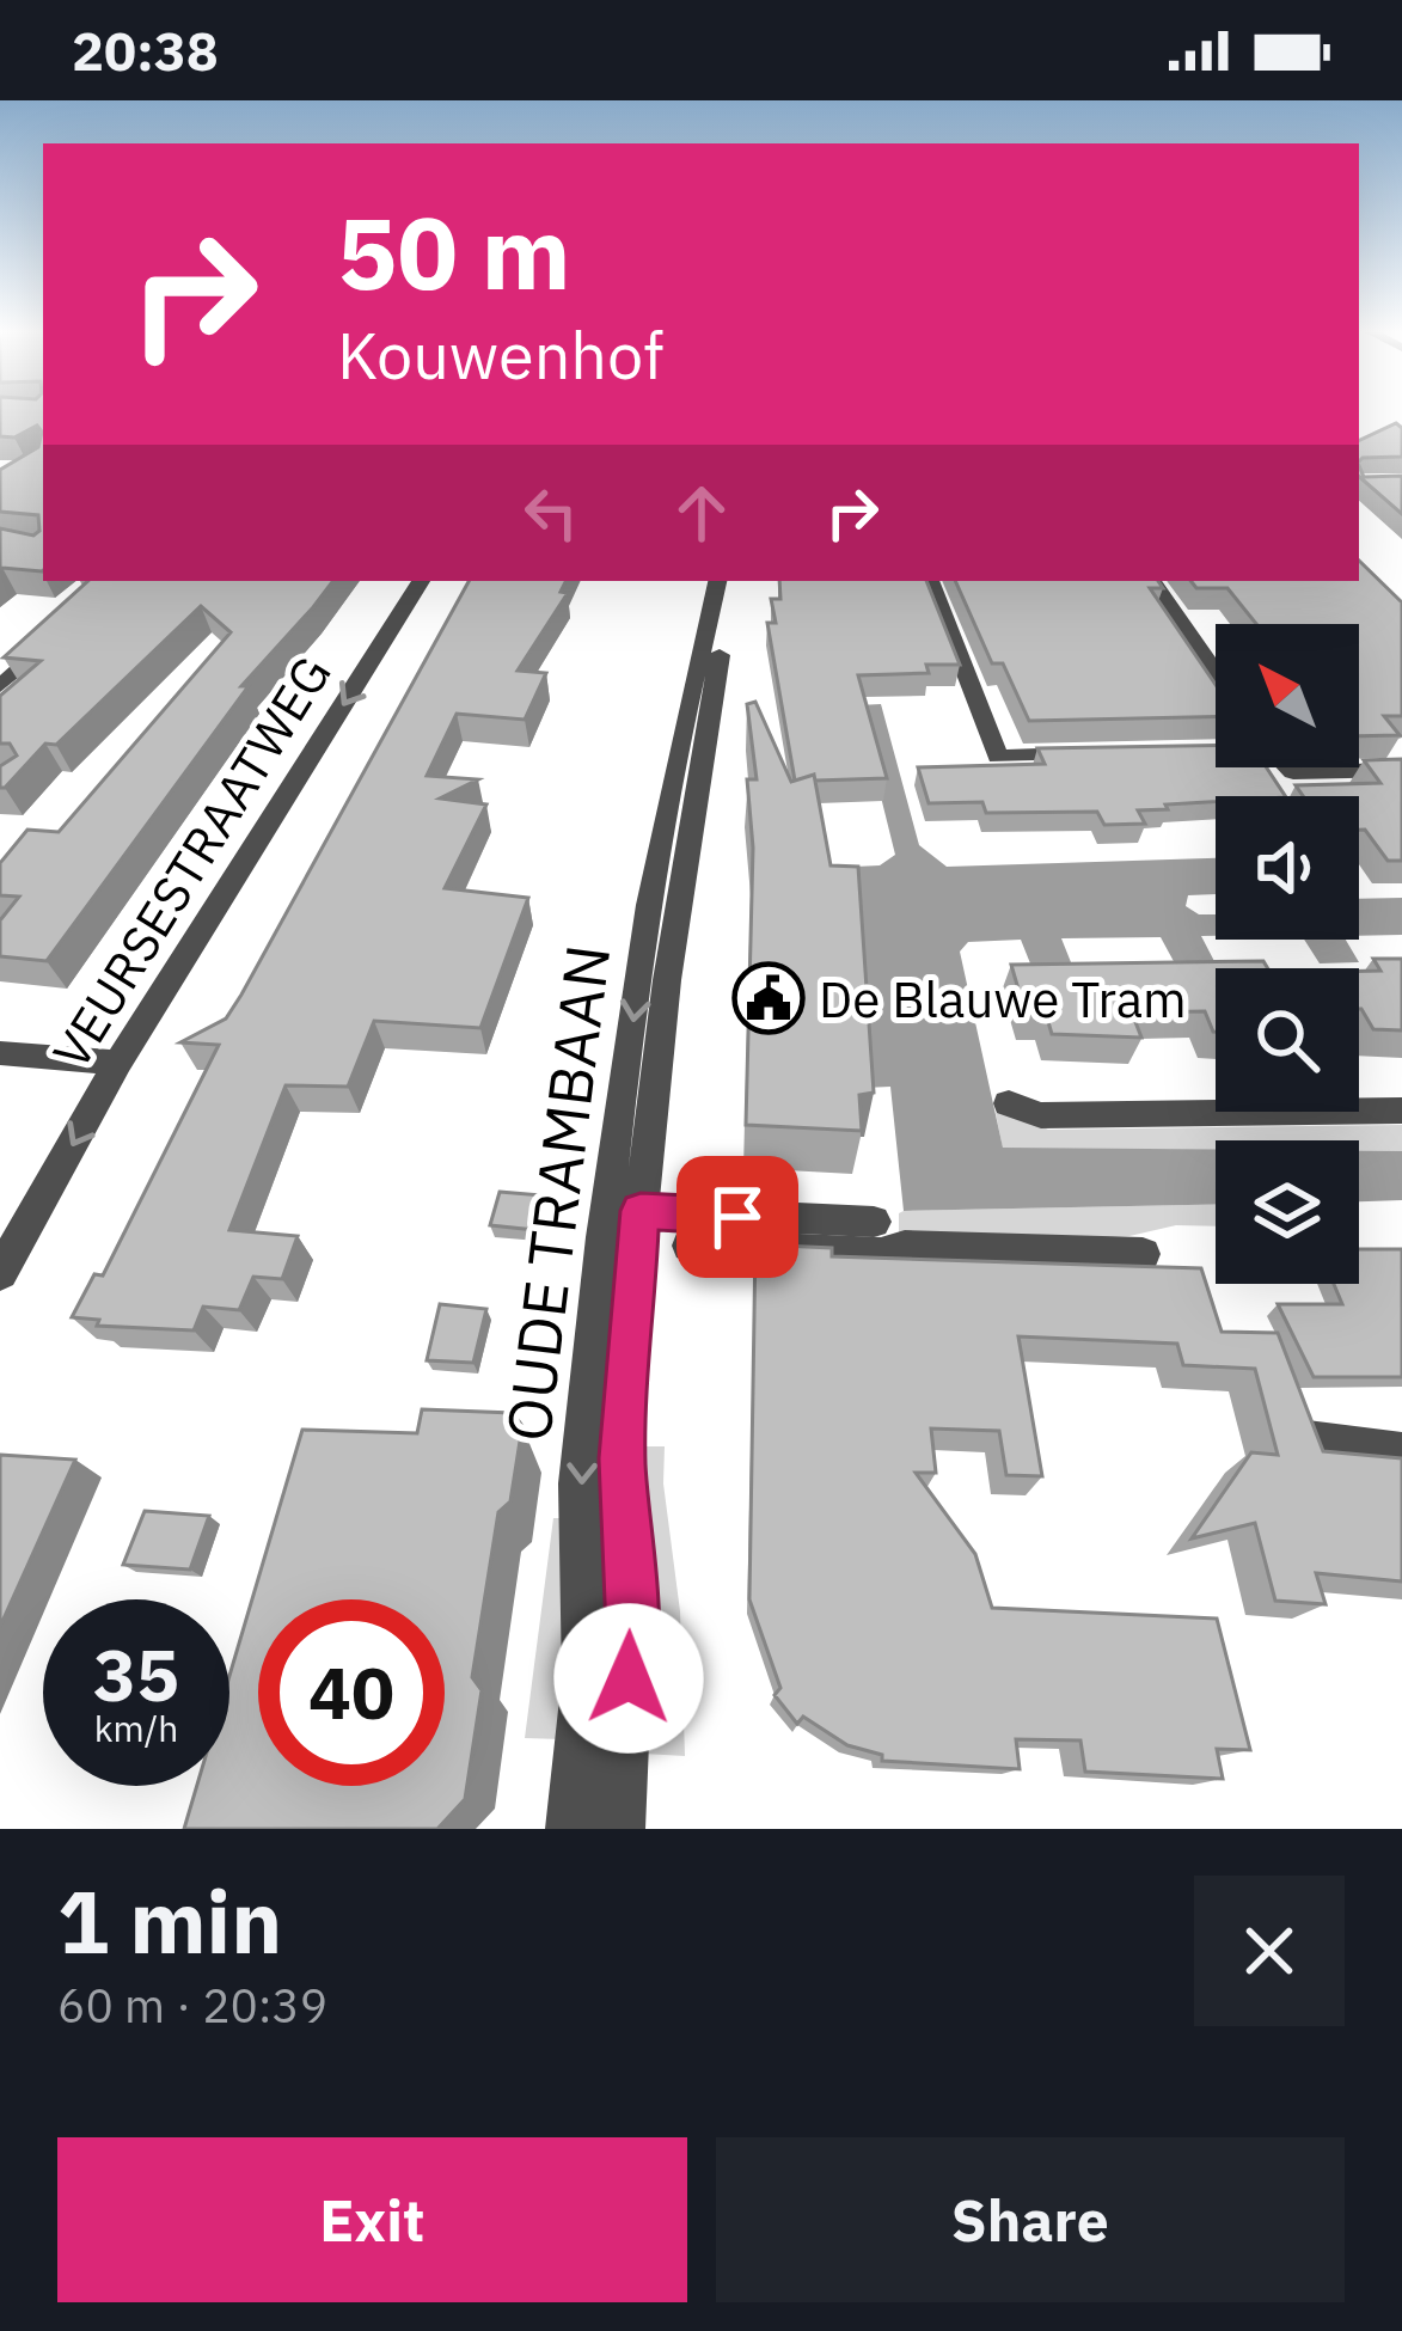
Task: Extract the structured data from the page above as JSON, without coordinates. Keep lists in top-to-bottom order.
{
  "streets": {
    "street": ["VEURSESTRAATWEG", "OUDE TRAMBAAN"]
  },
  "one_way": ["VEURSESTRAATWEG"],
  "places": {
    "public building": ["De Blauwe Tram"]
  },
  "north": "top left",
  "page": {
    "status": "20:38",
    "turn": ["50 m", "Kouwenhof"],
    "speed": "35 km/h",
    "limit": "40",
    "heading": ["1 min", "60 m · 20:39"],
    "buttons": ["Exit", "Share"]
  }
}
